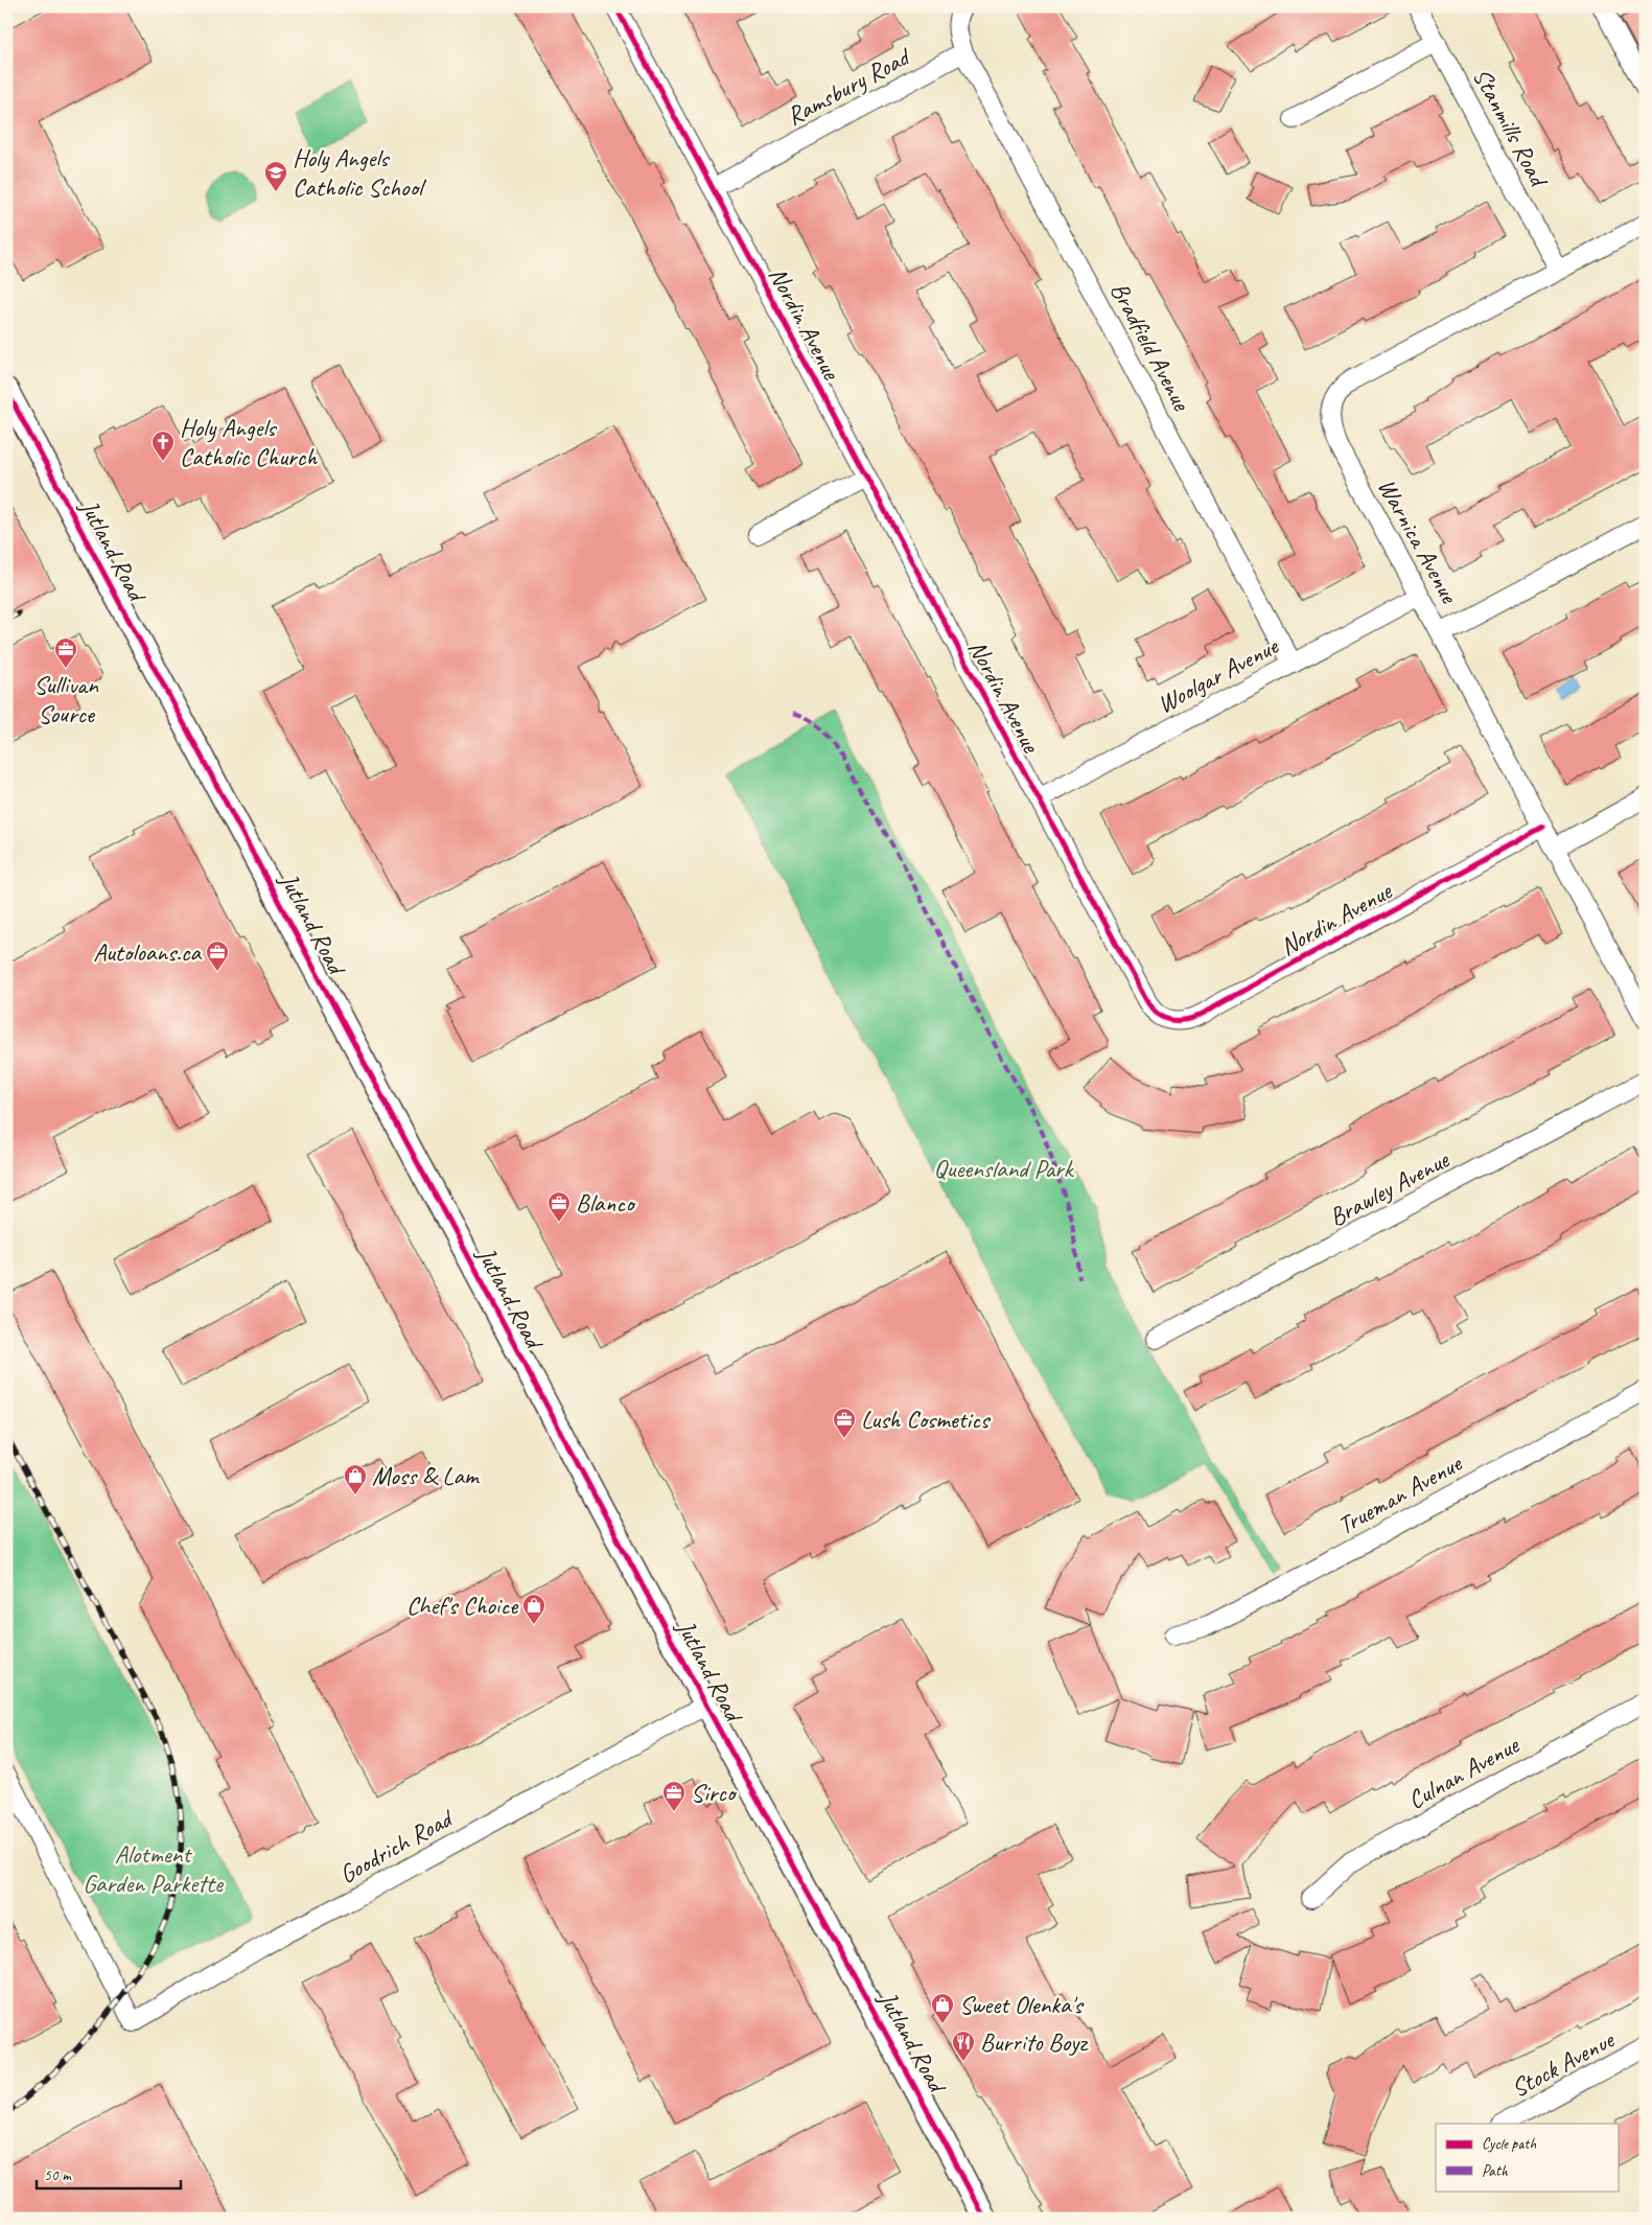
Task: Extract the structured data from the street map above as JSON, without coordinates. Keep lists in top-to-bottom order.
{
  "streets": {
    "street": [
      "Ramsbury Road",
      "Stanmills Road",
      "Nordin Avenue",
      "Bradfield Avenue",
      "Warnica Avenue",
      "Jutland Road",
      "Woolgar Avenue",
      "Brawley Avenue",
      "Trueman Avenue",
      "Culnan Avenue",
      "Goodrich Road",
      "Stock Avenue"
    ]
  },
  "crossings": [
    ["Ramsbury Road", "Nordin Avenue"],
    ["Ramsbury Road", "Bradfield Avenue"],
    ["Stanmills Road", "Warnica Avenue"],
    ["Nordin Avenue", "Warnica Avenue"],
    ["Nordin Avenue", "Woolgar Avenue"],
    ["Bradfield Avenue", "Woolgar Avenue"],
    ["Warnica Avenue", "Woolgar Avenue"],
    ["Jutland Road", "Goodrich Road"]
  ],
  "parks": ["Queensland Park", "Alotment Garden Parkette"],
  "places": {
    "school or university": ["Holy Angels Catholic School"],
    "church": ["Holy Angels Catholic Church"],
    "office": [
      "Sullivan Source",
      "Autoloans.ca",
      "Blanco",
      "Lush Cosmetics",
      "Sirco"
    ],
    "shop": ["Moss & Lam", "Chef's Choice", "Sweet Olenka's"],
    "restaurant": ["Burrito Boyz"]
  },
  "legend": ["Cycle path", "Path"],
  "scale_bar": "50 m"
}
